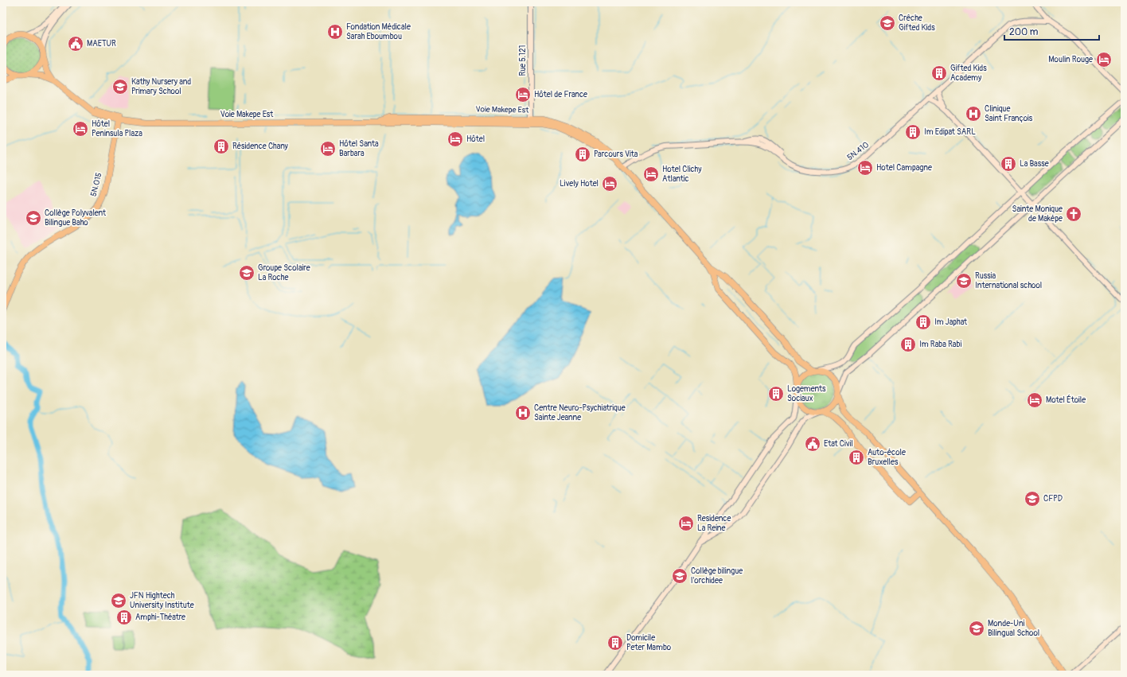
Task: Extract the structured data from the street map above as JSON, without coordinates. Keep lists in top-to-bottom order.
{
  "streets": {
    "main road": [
      "Rue 5.121",
      "Voie Makepe Est",
      "5N.410",
      "5N.015"
    ]
  },
  "crossings": [
    ["Rue 5.121", "Voie Makepe Est"],
    ["Voie Makepe Est", "5N.410"],
    ["Voie Makepe Est", "5N.015"]
  ],
  "places": {
    "school or university": [
      "Crêche Gifted Kids",
      "Kathy Nursery and Primary School",
      "Collège Polyvalent Bilingue Baho",
      "Groupe Scolaire La Roche",
      "Russia International school",
      "CFPD",
      "Collège bilingue l'orchidee",
      "JFN Hightech University Institute",
      "Monde-Uni Bilingual School"
    ],
    "hospital": ["Fondation Médicale Sarah Eboumbou", "Clinique Saint François", "Centre Neuro-Psychiatrique Sainte Jeanne"],
    "public building": ["MAETUR", "Etat Civil"],
    "hotel": [
      "Moulin Rouge",
      "Hôtel de France",
      "Hôtel Peninsula Plaza",
      "Hôtel",
      "Hôtel Santa Barbara",
      "Hotel Campagne",
      "Hotel Clichy Atlantic",
      "Lively Hotel",
      "Motel Étoile",
      "Residence La Reine"
    ],
    "building": [
      "Gifted Kids Academy",
      "Im Edipat SARL",
      "Résidence Chany",
      "Parcours Vita",
      "La Basse",
      "Im Japhat",
      "Im Raba Rabi",
      "Logements Sociaux",
      "Auto-école Bruxelles",
      "Amphi-Théatre",
      "Domicile Peter Mambo"
    ],
    "church": ["Sainte Monique de Maképe"]
  },
  "scale_bar": "200 m"
}
